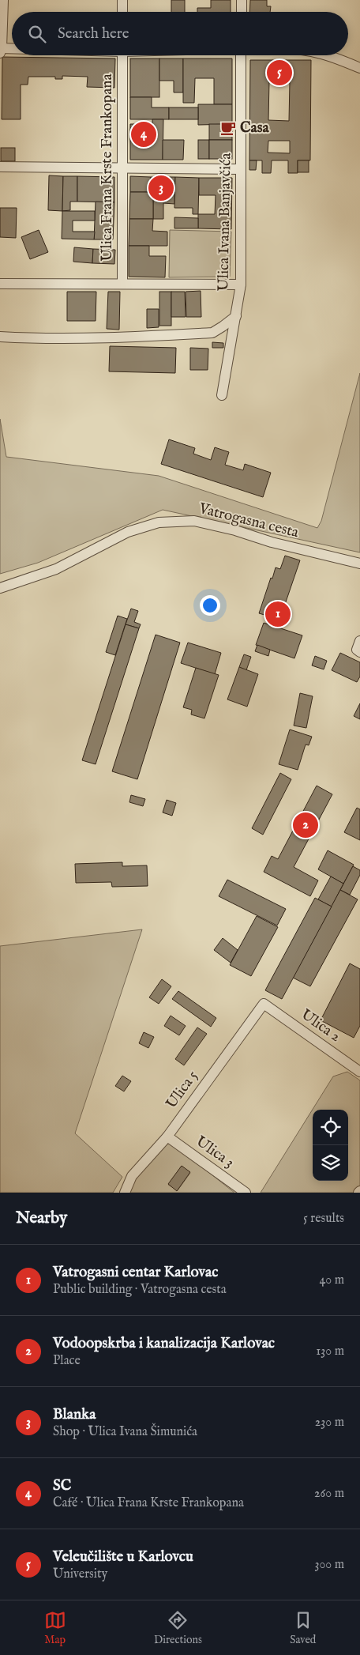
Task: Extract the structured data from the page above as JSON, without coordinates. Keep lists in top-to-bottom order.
{
  "streets": {
    "street": [
      "Ulica Frana Krste Frankopana",
      "Ulica Ivana Banjavčića",
      "Vatrogasna cesta",
      "Ulica 2",
      "Ulica 5",
      "Ulica 3"
    ]
  },
  "crossings": [
    ["Ulica 2", "Ulica 5"],
    ["Ulica 5", "Ulica 3"]
  ],
  "places": {
    "cafe": ["Casa"]
  },
  "page": {
    "search": "Search here",
    "pins": [
      "5",
      "4",
      "3",
      "1",
      "2"
    ],
    "heading": ["Nearby", "5 results"],
    "list": [
      {
        "mark": "1",
        "name": "Vatrogasni centar Karlovac",
        "note": "Public building · Vatrogasna cesta",
        "value": "40 m"
      },
      {
        "mark": "2",
        "name": "Vodoopskrba i kanalizacija Karlovac",
        "note": "Place",
        "value": "130 m"
      },
      {
        "mark": "3",
        "name": "Blanka",
        "note": "Shop · Ulica Ivana Šimunića",
        "value": "230 m"
      },
      {
        "mark": "4",
        "name": "SC",
        "note": "Café · Ulica Frana Krste Frankopana",
        "value": "260 m"
      },
      {
        "mark": "5",
        "name": "Veleučilište u Karlovcu",
        "note": "University",
        "value": "300 m"
      }
    ],
    "nav": ["Map", "Directions", "Saved"]
  }
}
